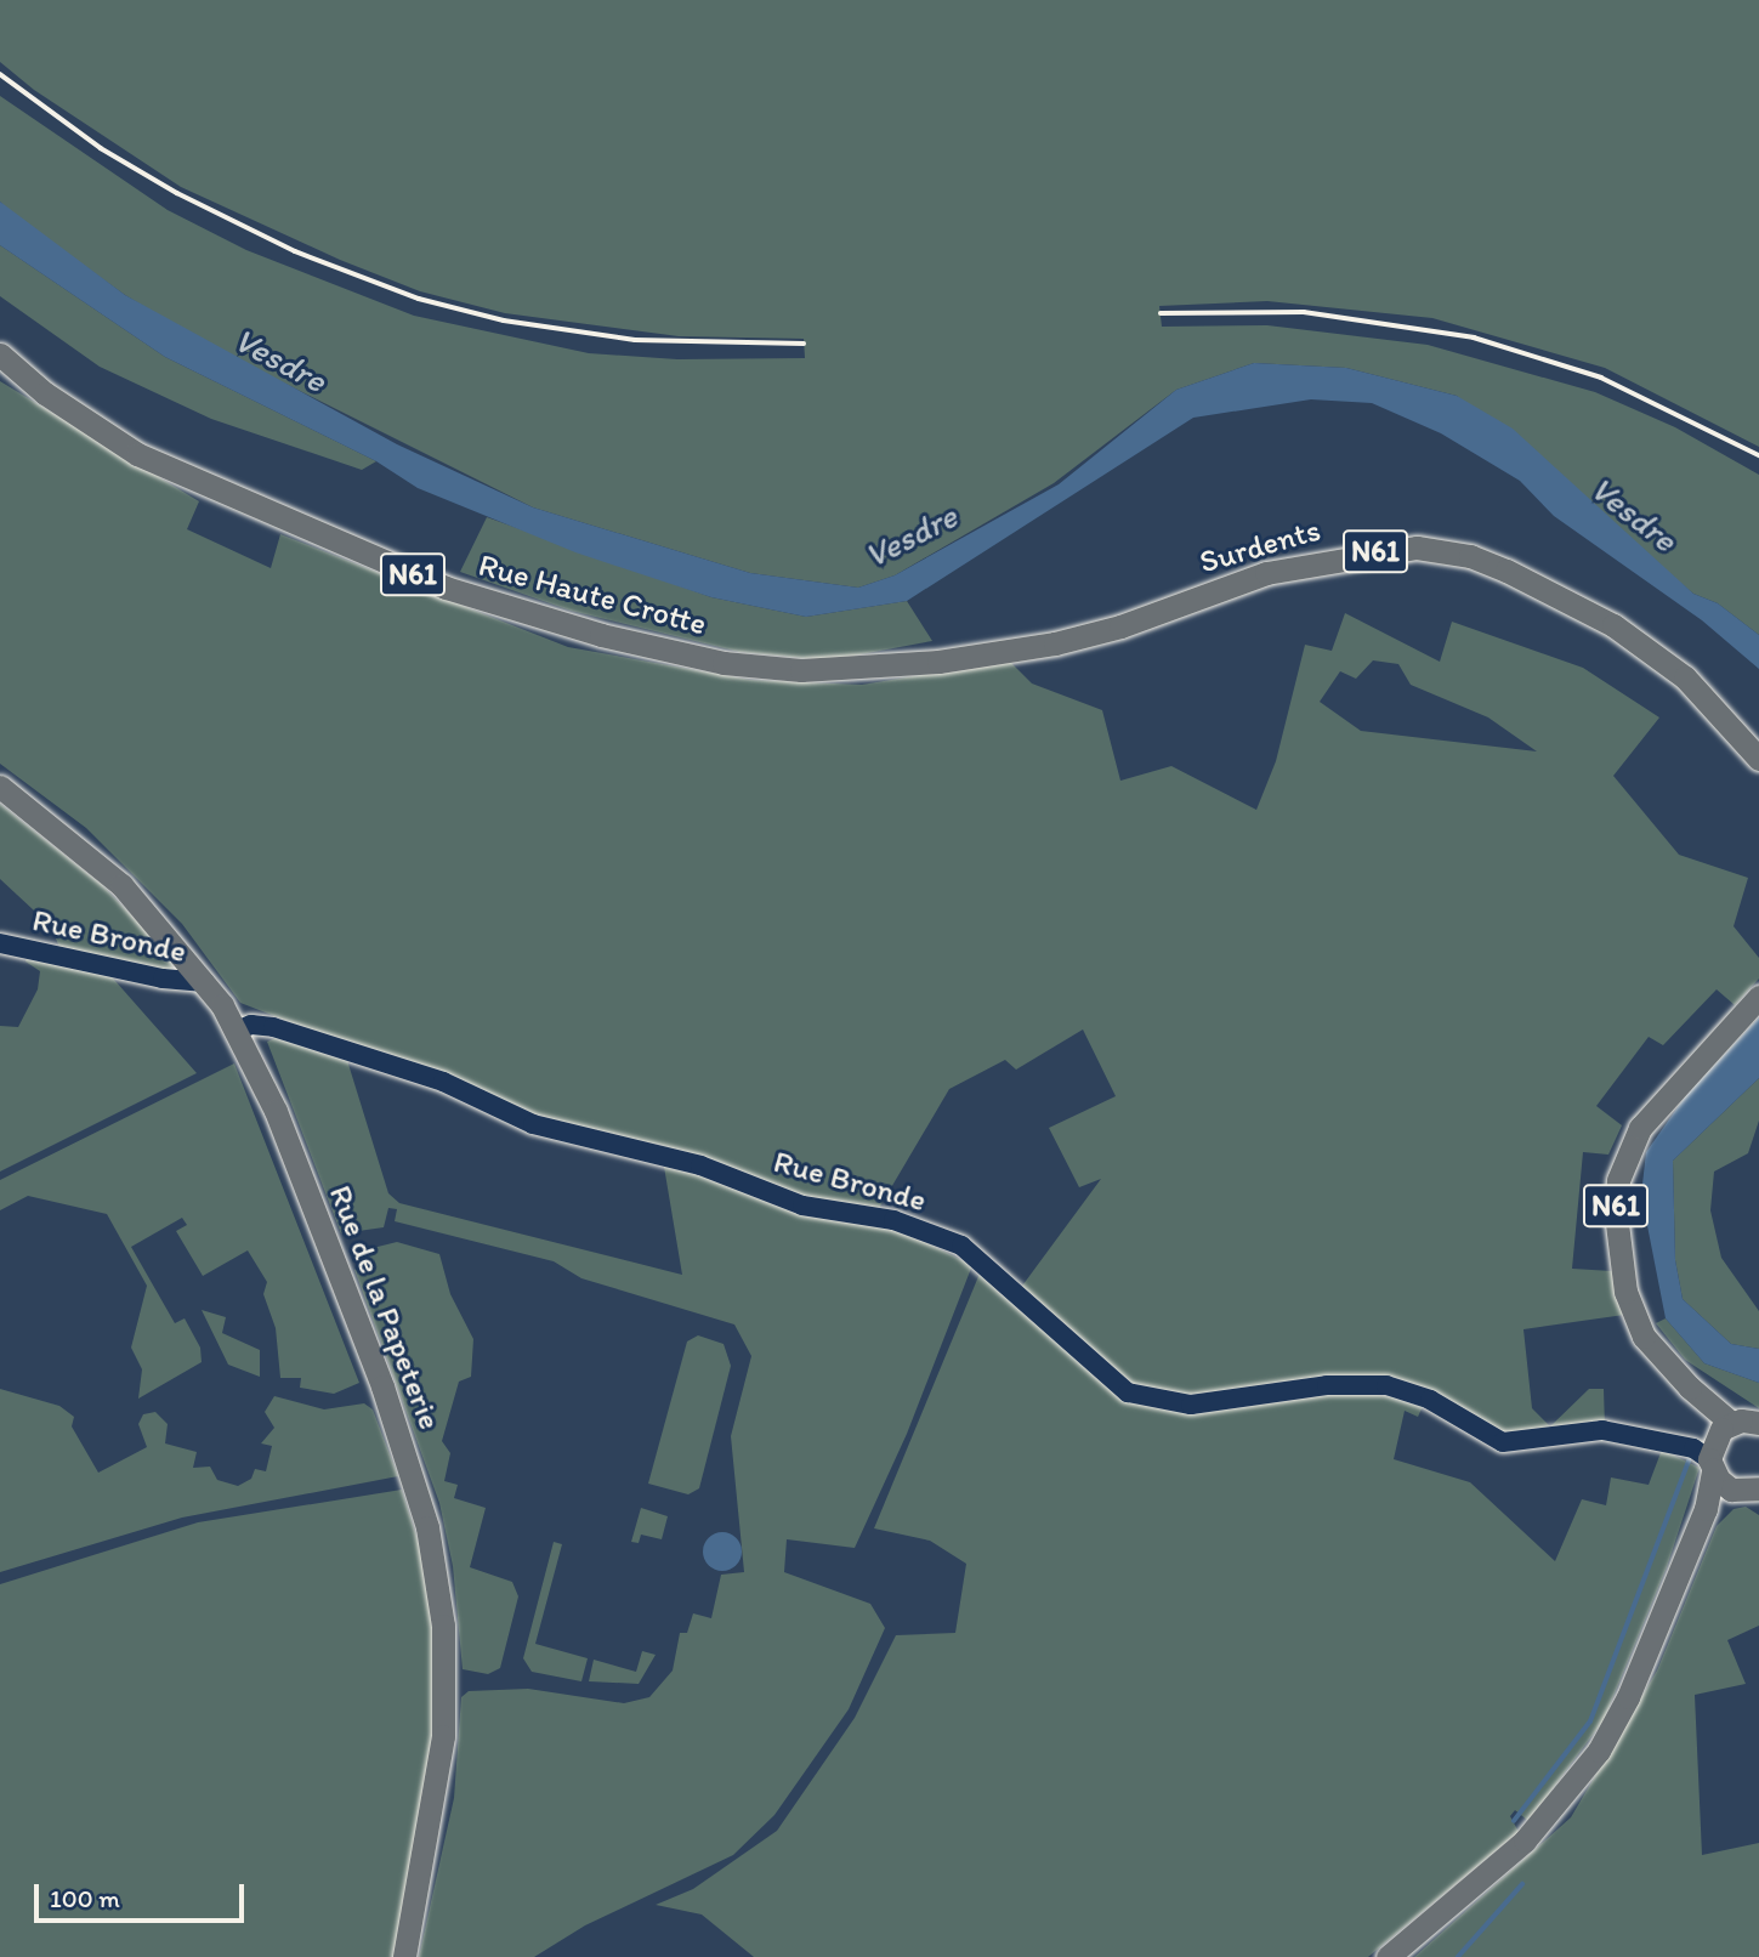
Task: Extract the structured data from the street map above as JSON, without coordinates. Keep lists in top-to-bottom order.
{
  "streets": {
    "main road": [
      "Surdents",
      "N61",
      "Rue Haute Crotte",
      "Rue de la Papeterie"
    ],
    "street": ["Rue Bronde"]
  },
  "crossings": [
    ["Surdents", "Rue Haute Crotte"],
    ["Rue Bronde", "Rue de la Papeterie"]
  ],
  "water": ["Vesdre"],
  "scale_bar": "100 m"
}
